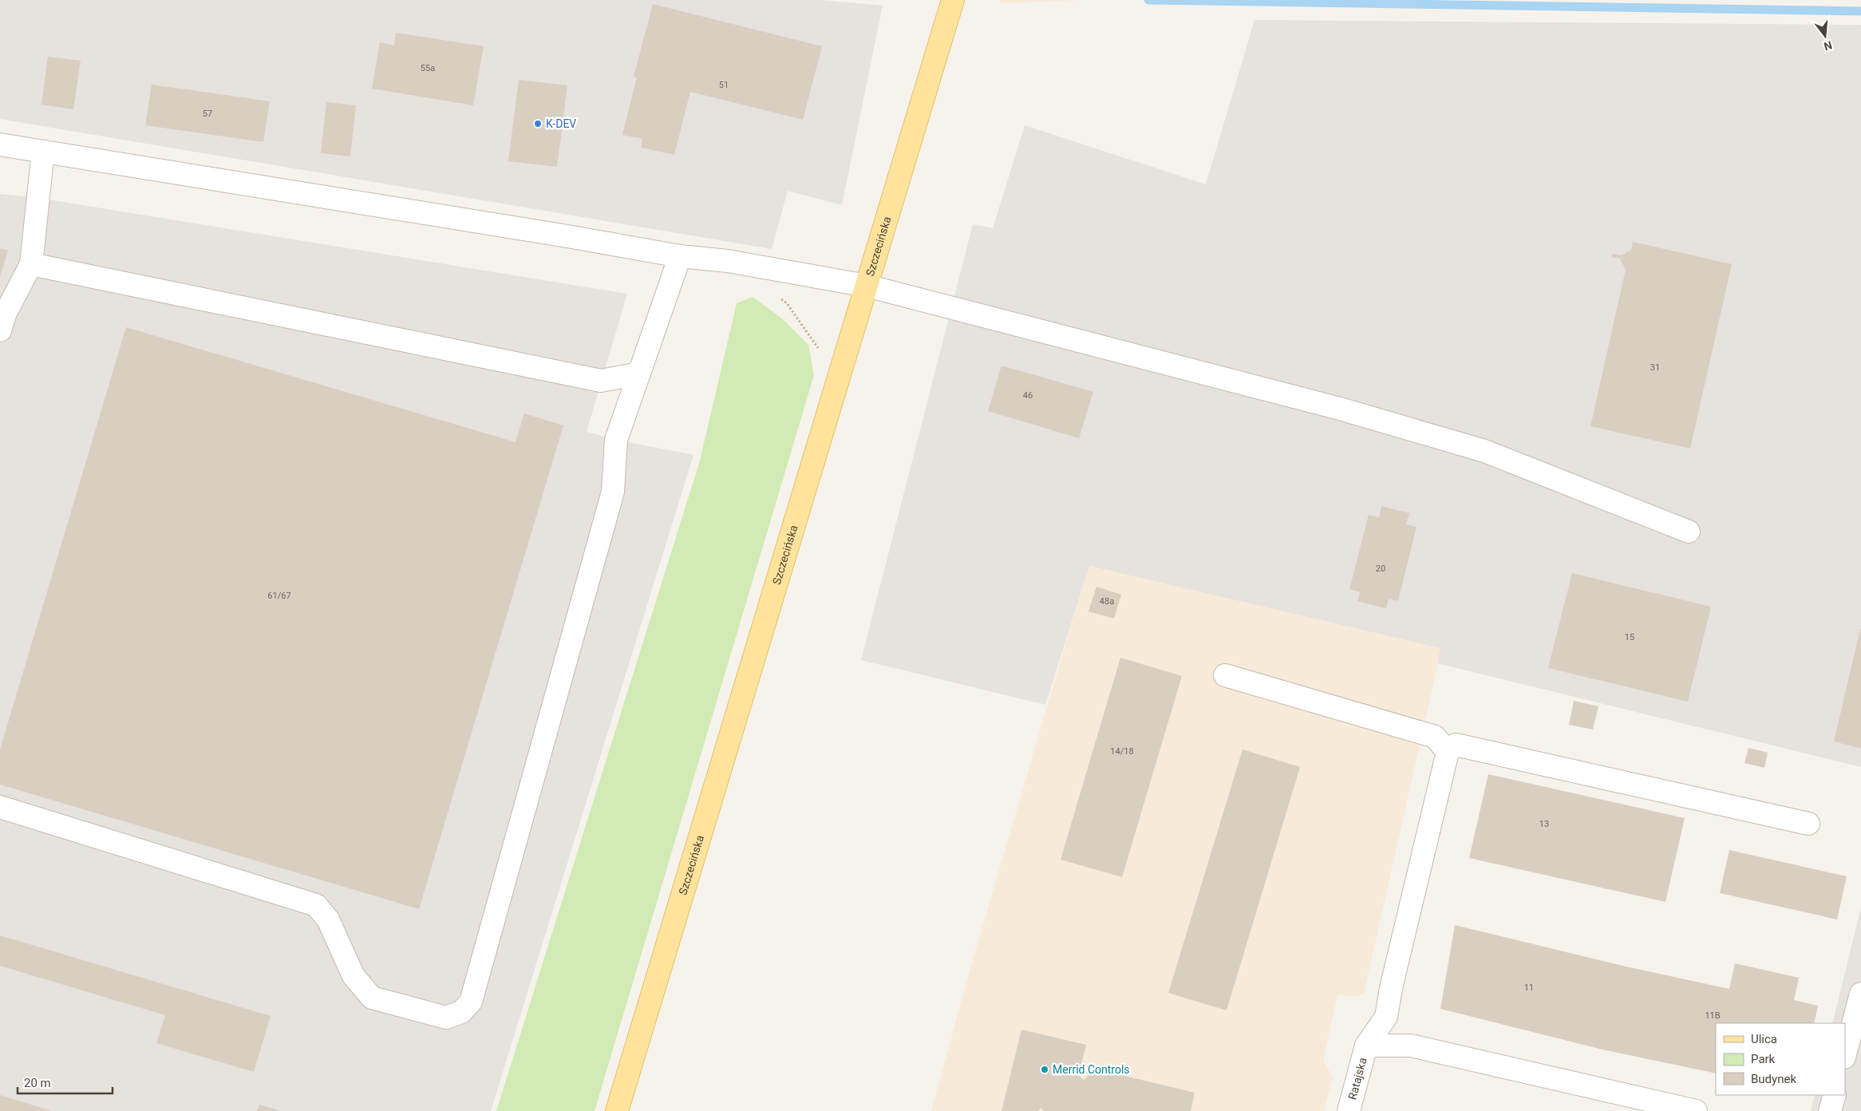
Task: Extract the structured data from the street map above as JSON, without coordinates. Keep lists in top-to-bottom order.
{
  "streets": {
    "main road": ["Szczecińska"],
    "street": ["Ratajska"]
  },
  "places": ["K-DEV", "Merrid Controls"],
  "house_numbers": [
    "55a",
    "51",
    "57",
    "31",
    "46",
    "20",
    "61/67",
    "48a",
    "15",
    "14/18",
    "13",
    "11",
    "11B"
  ],
  "legend": ["Ulica", "Park", "Budynek"],
  "scale_bar": "20 m",
  "north": "bottom"
}
